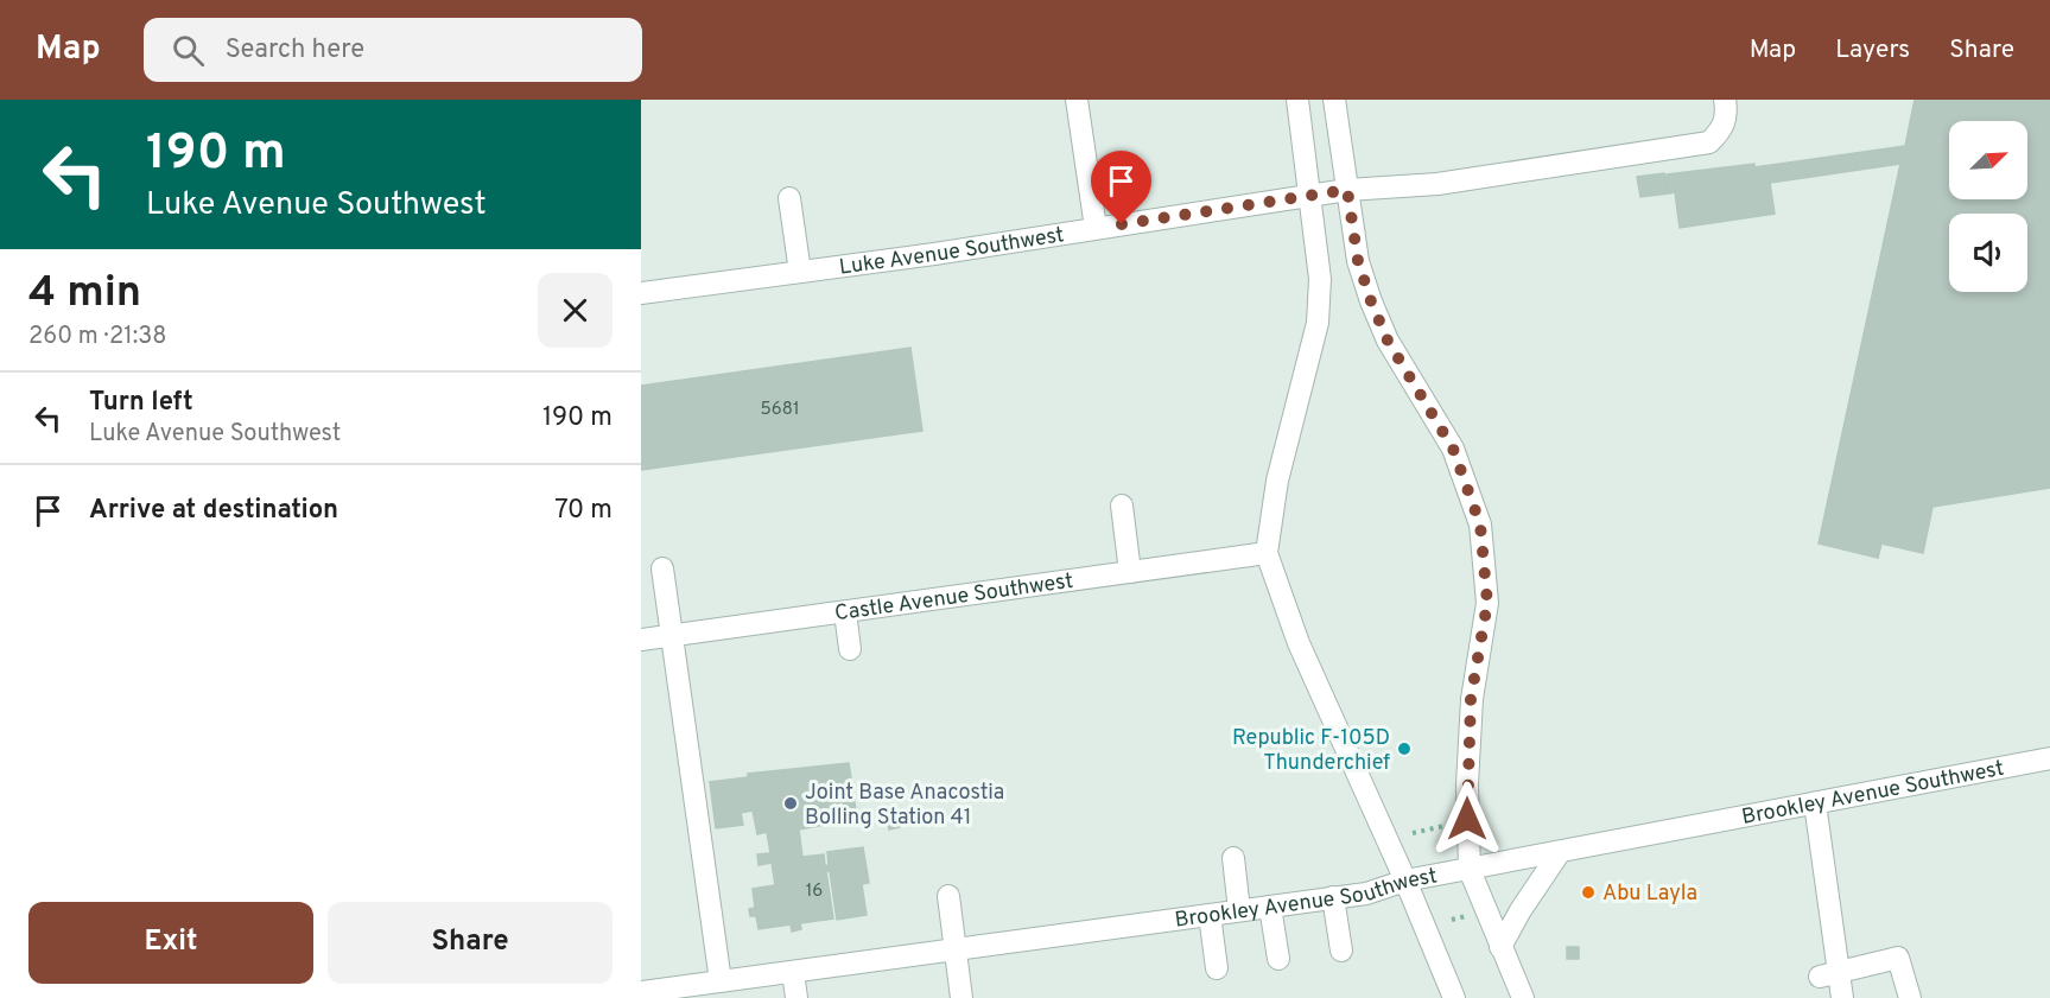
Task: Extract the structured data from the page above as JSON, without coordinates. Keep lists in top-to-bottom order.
{
  "streets": {
    "street": ["Luke Avenue Southwest", "Castle Avenue Southwest", "Brookley Avenue Southwest"]
  },
  "places": ["Republic F-105D Thunderchief", "Joint Base Anacostia Bolling Station 41", "Abu Layla"],
  "house_numbers": ["5681", "16"],
  "north": "top right",
  "page": {
    "header": "Map",
    "search": "Search here",
    "nav": ["Map", "Layers", "Share"],
    "turn": ["190 m", "Luke Avenue Southwest"],
    "heading": ["4 min", "260 m · 21:38"],
    "list": [
      {
        "name": "Turn left",
        "note": "Luke Avenue Southwest",
        "value": "190 m"
      },
      {
        "name": "Arrive at destination",
        "value": "70 m"
      }
    ],
    "buttons": ["Exit", "Share"]
  }
}
